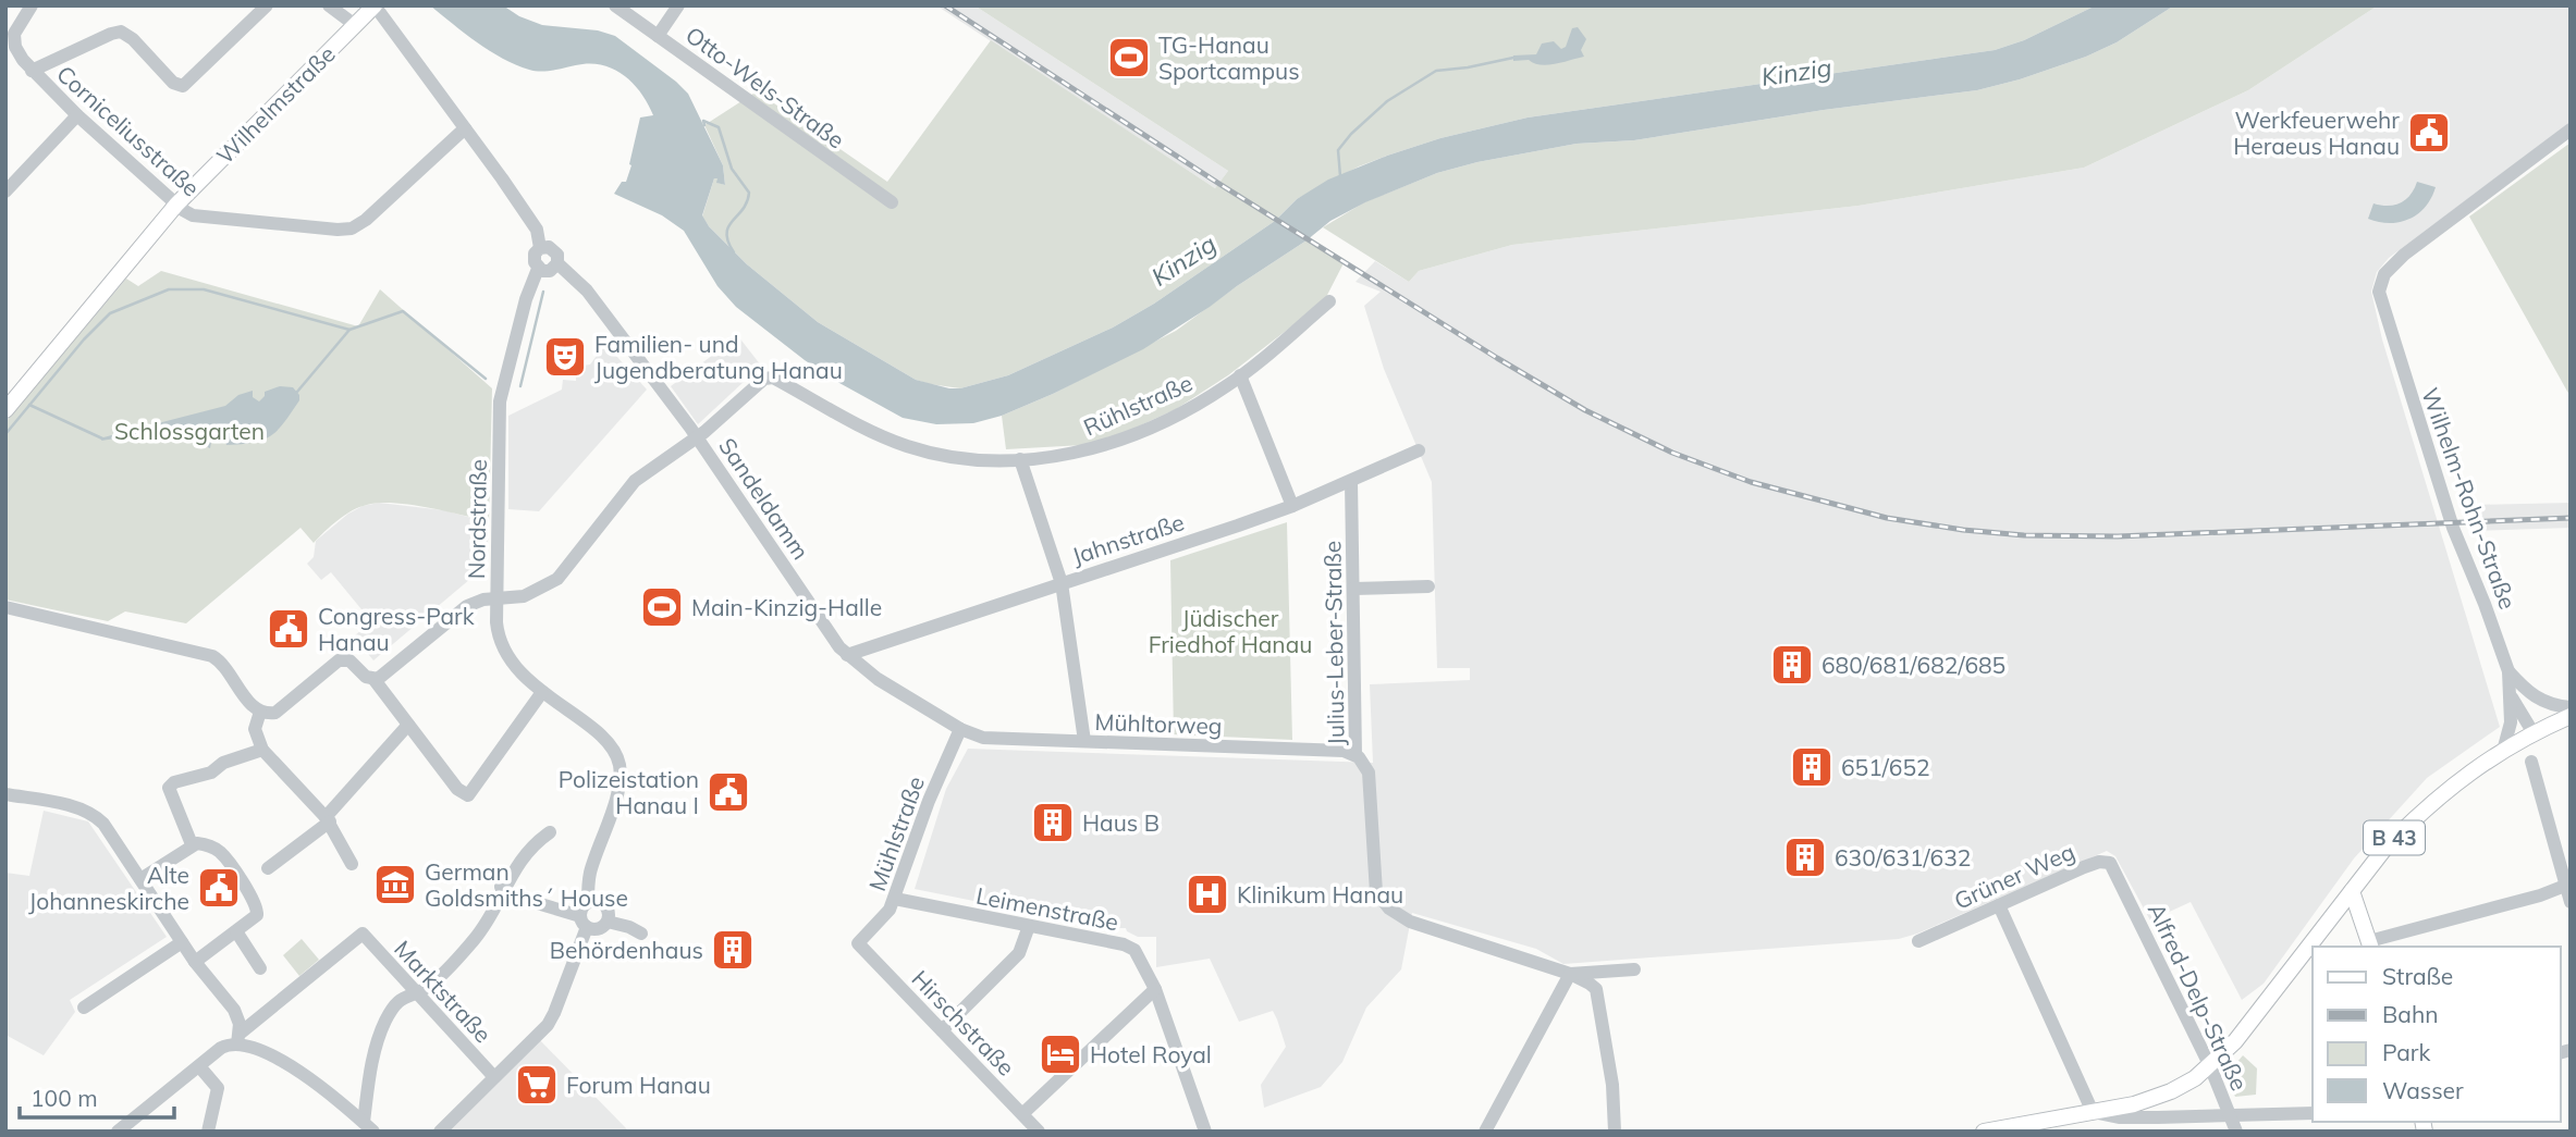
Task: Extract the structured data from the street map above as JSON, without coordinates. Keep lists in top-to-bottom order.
{
  "streets": {
    "main road": ["Wilhelmstraße", "B 43"],
    "street": [
      "Otto-Wels-Straße",
      "Corniceliusstraße",
      "Rühlstraße",
      "Sandeldamm",
      "Wilhelm-Rohn-Straße",
      "Nordstraße",
      "Jahnstraße",
      "Julius-Leber-Straße",
      "Mühltorweg",
      "Mühlstraße",
      "Grüner Weg",
      "Leimenstraße",
      "Marktstraße",
      "Alfred-Delp-Straße",
      "Hirschstraße"
    ]
  },
  "crossings": [
    ["Wilhelmstraße", "Corniceliusstraße"],
    ["Wilhelmstraße", "Nordstraße"],
    ["Corniceliusstraße", "Nordstraße"],
    ["Rühlstraße", "Sandeldamm"],
    ["Sandeldamm", "Nordstraße"],
    ["Sandeldamm", "Jahnstraße"],
    ["Sandeldamm", "Mühltorweg"],
    ["Sandeldamm", "Mühlstraße"],
    ["Wilhelm-Rohn-Straße", "B 43"],
    ["Jahnstraße", "Julius-Leber-Straße"],
    ["Julius-Leber-Straße", "Mühltorweg"],
    ["Mühltorweg", "Mühlstraße"],
    ["Mühlstraße", "Leimenstraße"],
    ["Mühlstraße", "Hirschstraße"],
    ["Grüner Weg", "Alfred-Delp-Straße"]
  ],
  "water": ["Kinzig"],
  "parks": ["Schlossgarten", "Jüdischer Friedhof Hanau"],
  "places": {
    "sports": ["TG-Hanau Sportcampus", "Main-Kinzig-Halle"],
    "public building": [
      "Werkfeuerwehr Heraeus Hanau",
      "Congress-Park Hanau",
      "Polizeistation Hanau I",
      "Alte Johanneskirche"
    ],
    "theatre": ["Familien- und Jugendberatung Hanau"],
    "building": [
      "680/681/682/685",
      "651/652",
      "Haus B",
      "630/631/632",
      "Behördenhaus"
    ],
    "museum": ["German Goldsmiths´ House"],
    "hospital": ["Klinikum Hanau"],
    "hotel": ["Hotel Royal"],
    "supermarket": ["Forum Hanau"]
  },
  "legend": [
    "Straße",
    "Bahn",
    "Park",
    "Wasser"
  ],
  "scale_bar": "100 m"
}
